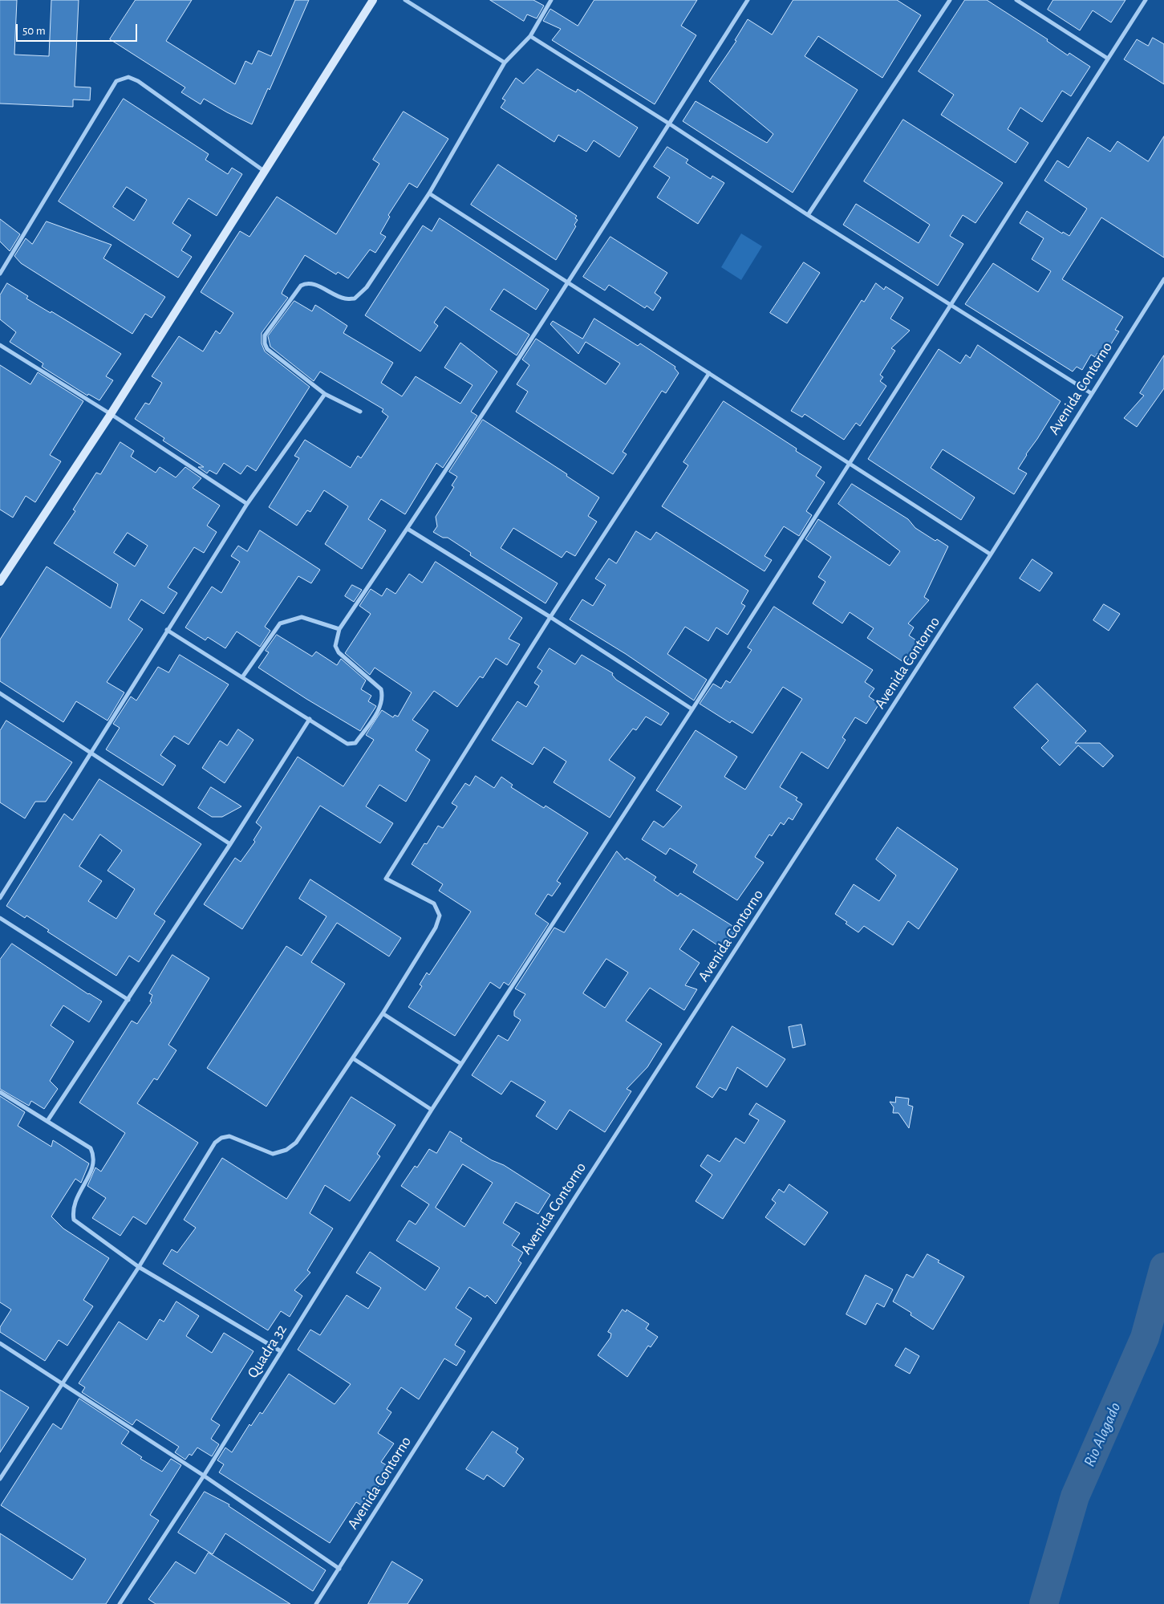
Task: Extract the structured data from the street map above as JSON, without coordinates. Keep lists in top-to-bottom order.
{
  "streets": {
    "street": ["Avenida Contorno", "Quadra 32"]
  },
  "water": ["Rio Alagado"],
  "scale_bar": "50 m"
}
